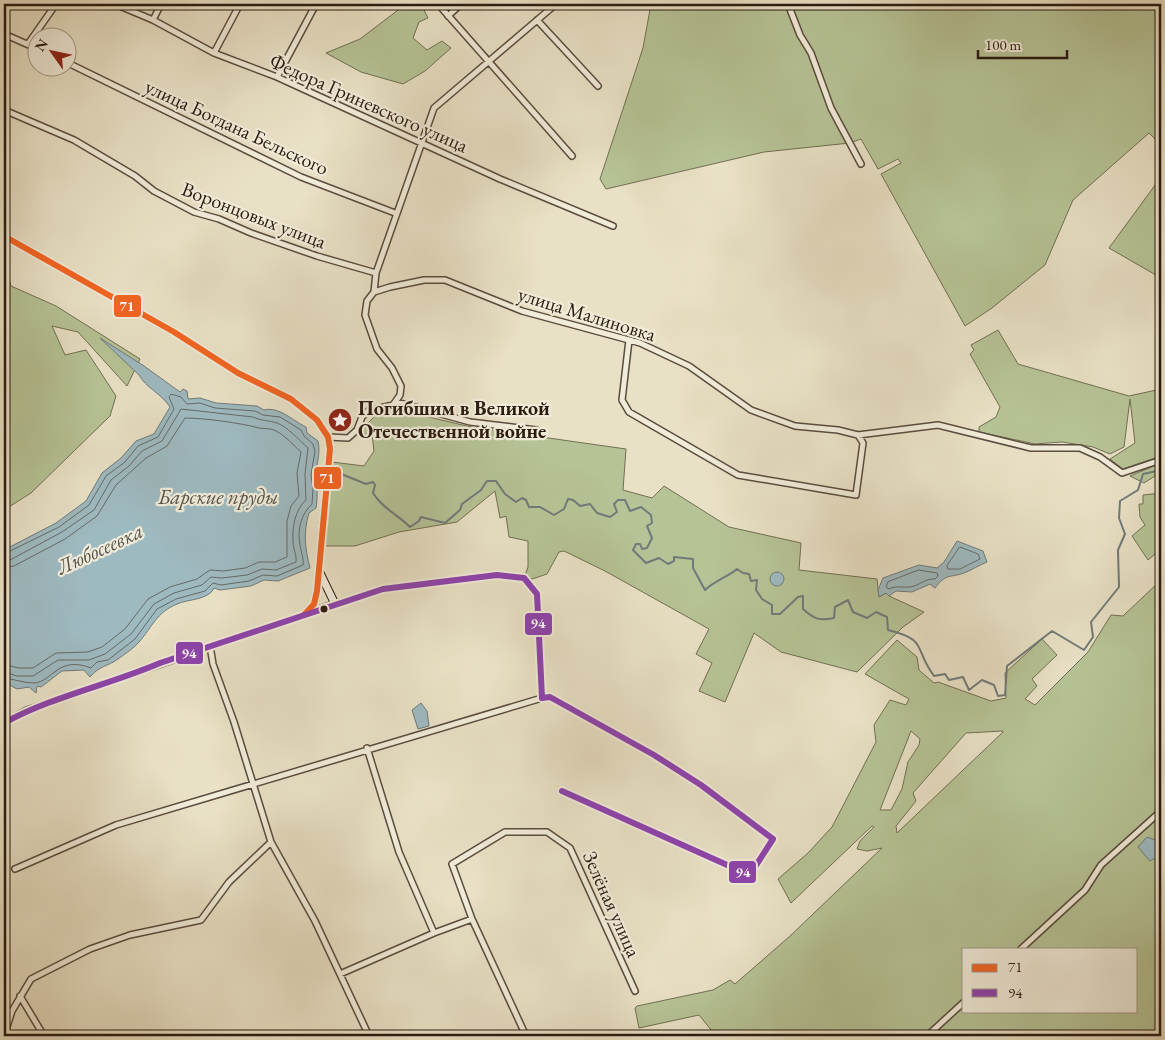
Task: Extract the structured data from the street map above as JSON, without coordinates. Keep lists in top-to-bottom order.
{
  "streets": {
    "street": [
      "Федора Гриневского улица",
      "улица Богдана Бельского",
      "Воронцовых улица",
      "улица Малиновка",
      "Зелёная улица"
    ]
  },
  "water": ["Барские пруды", "Любосеевка"],
  "places": {
    "place": ["Погибшим в Великой Отечественной войне"]
  },
  "lines": ["transit line 71", "transit line 94"],
  "legend": ["71", "94"],
  "scale_bar": "100 m",
  "north": "top left"
}
